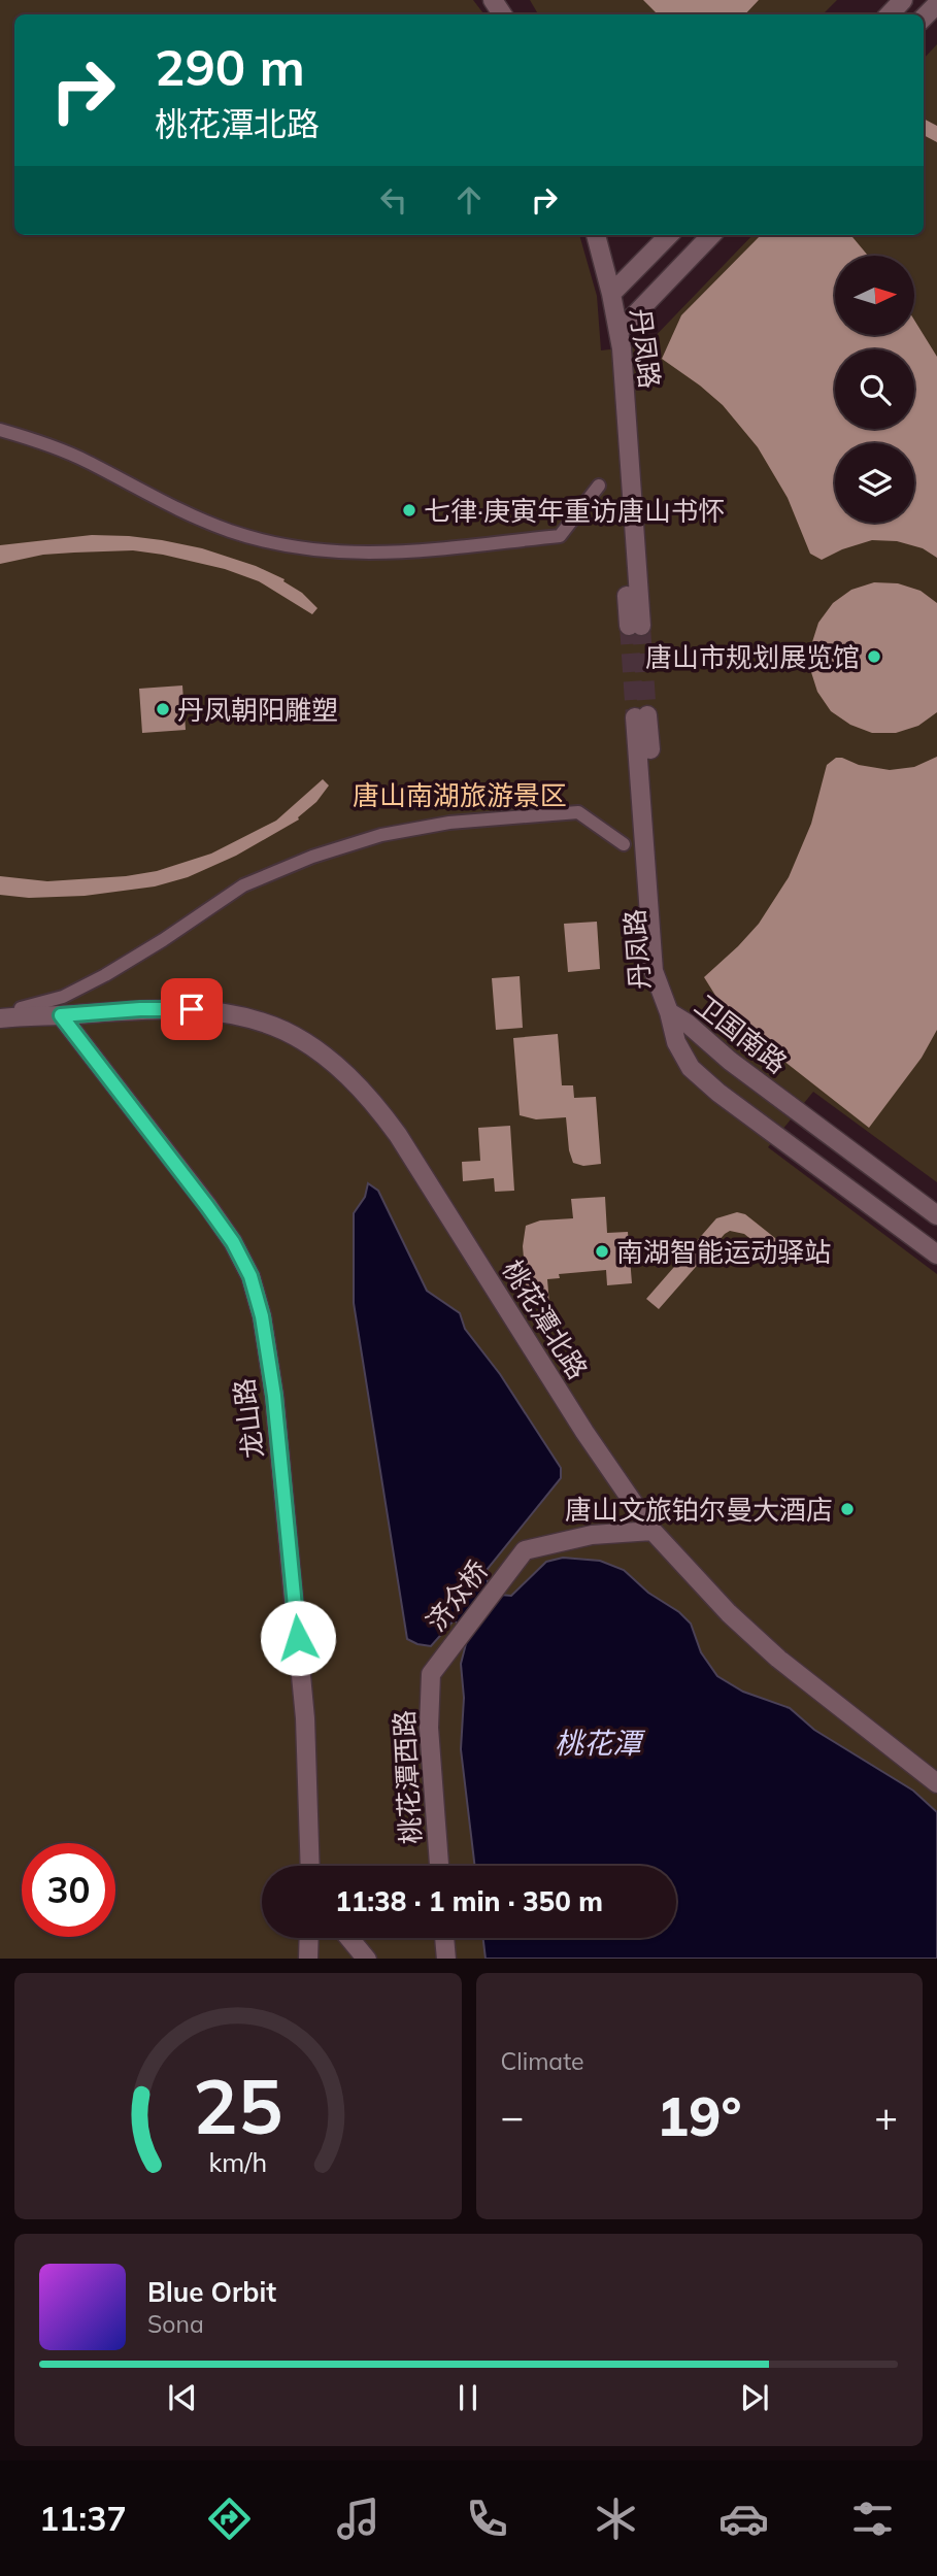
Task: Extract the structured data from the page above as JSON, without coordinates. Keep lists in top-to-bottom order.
{
  "streets": {
    "street": [
      "丹凤路",
      "卫国南路",
      "桃花潭北路",
      "龙山路",
      "济众桥",
      "桃花潭西路"
    ]
  },
  "crossings": [
    ["丹凤路", "卫国南路"],
    ["桃花潭北路", "龙山路"],
    ["桃花潭北路", "济众桥"],
    ["济众桥", "桃花潭西路"]
  ],
  "water": ["桃花潭"],
  "parks": ["唐山南湖旅游景区"],
  "places": [
    "七律·庚寅年重访唐山书怀",
    "唐山市规划展览馆",
    "丹凤朝阳雕塑",
    "南湖智能运动驿站",
    "唐山文旅铂尔曼大酒店"
  ],
  "north": "right",
  "page": {
    "turn": ["290 m", "桃花潭北路"],
    "limit": "30",
    "trip": "11:38 · 1 min · 350 m",
    "tile": "Climate",
    "heat": ["−", "19°", "+"],
    "song": ["Blue Orbit", "Sona"],
    "tabs": "11:37",
    "gauge": ["25", "km/h"]
  }
}
